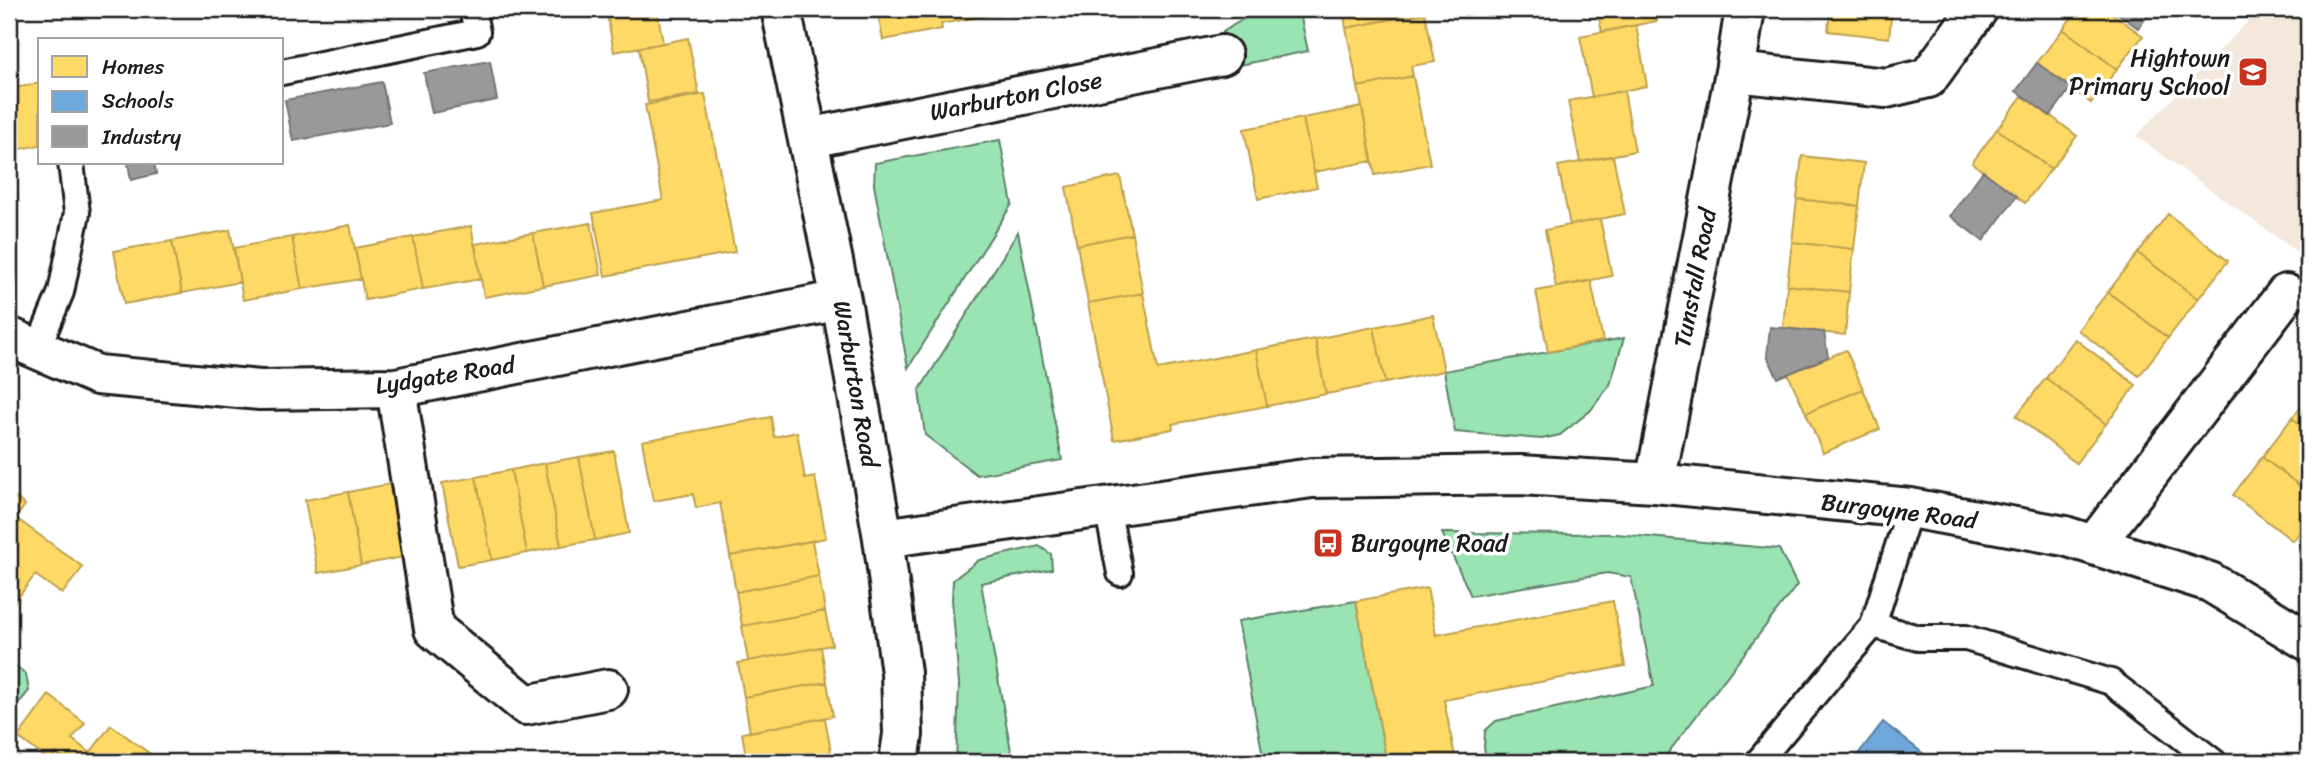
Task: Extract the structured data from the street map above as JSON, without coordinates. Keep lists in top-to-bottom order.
{
  "streets": {
    "street": [
      "Warburton Close",
      "Tunstall Road",
      "Lydgate Road",
      "Warburton Road",
      "Burgoyne Road"
    ]
  },
  "crossings": [
    ["Warburton Close", "Warburton Road"],
    ["Tunstall Road", "Burgoyne Road"],
    ["Lydgate Road", "Warburton Road"],
    ["Warburton Road", "Burgoyne Road"]
  ],
  "places": {
    "school or university": ["Hightown Primary School"],
    "bus stop": ["Burgoyne Road"]
  },
  "legend": ["Homes", "Schools", "Industry"]
}
